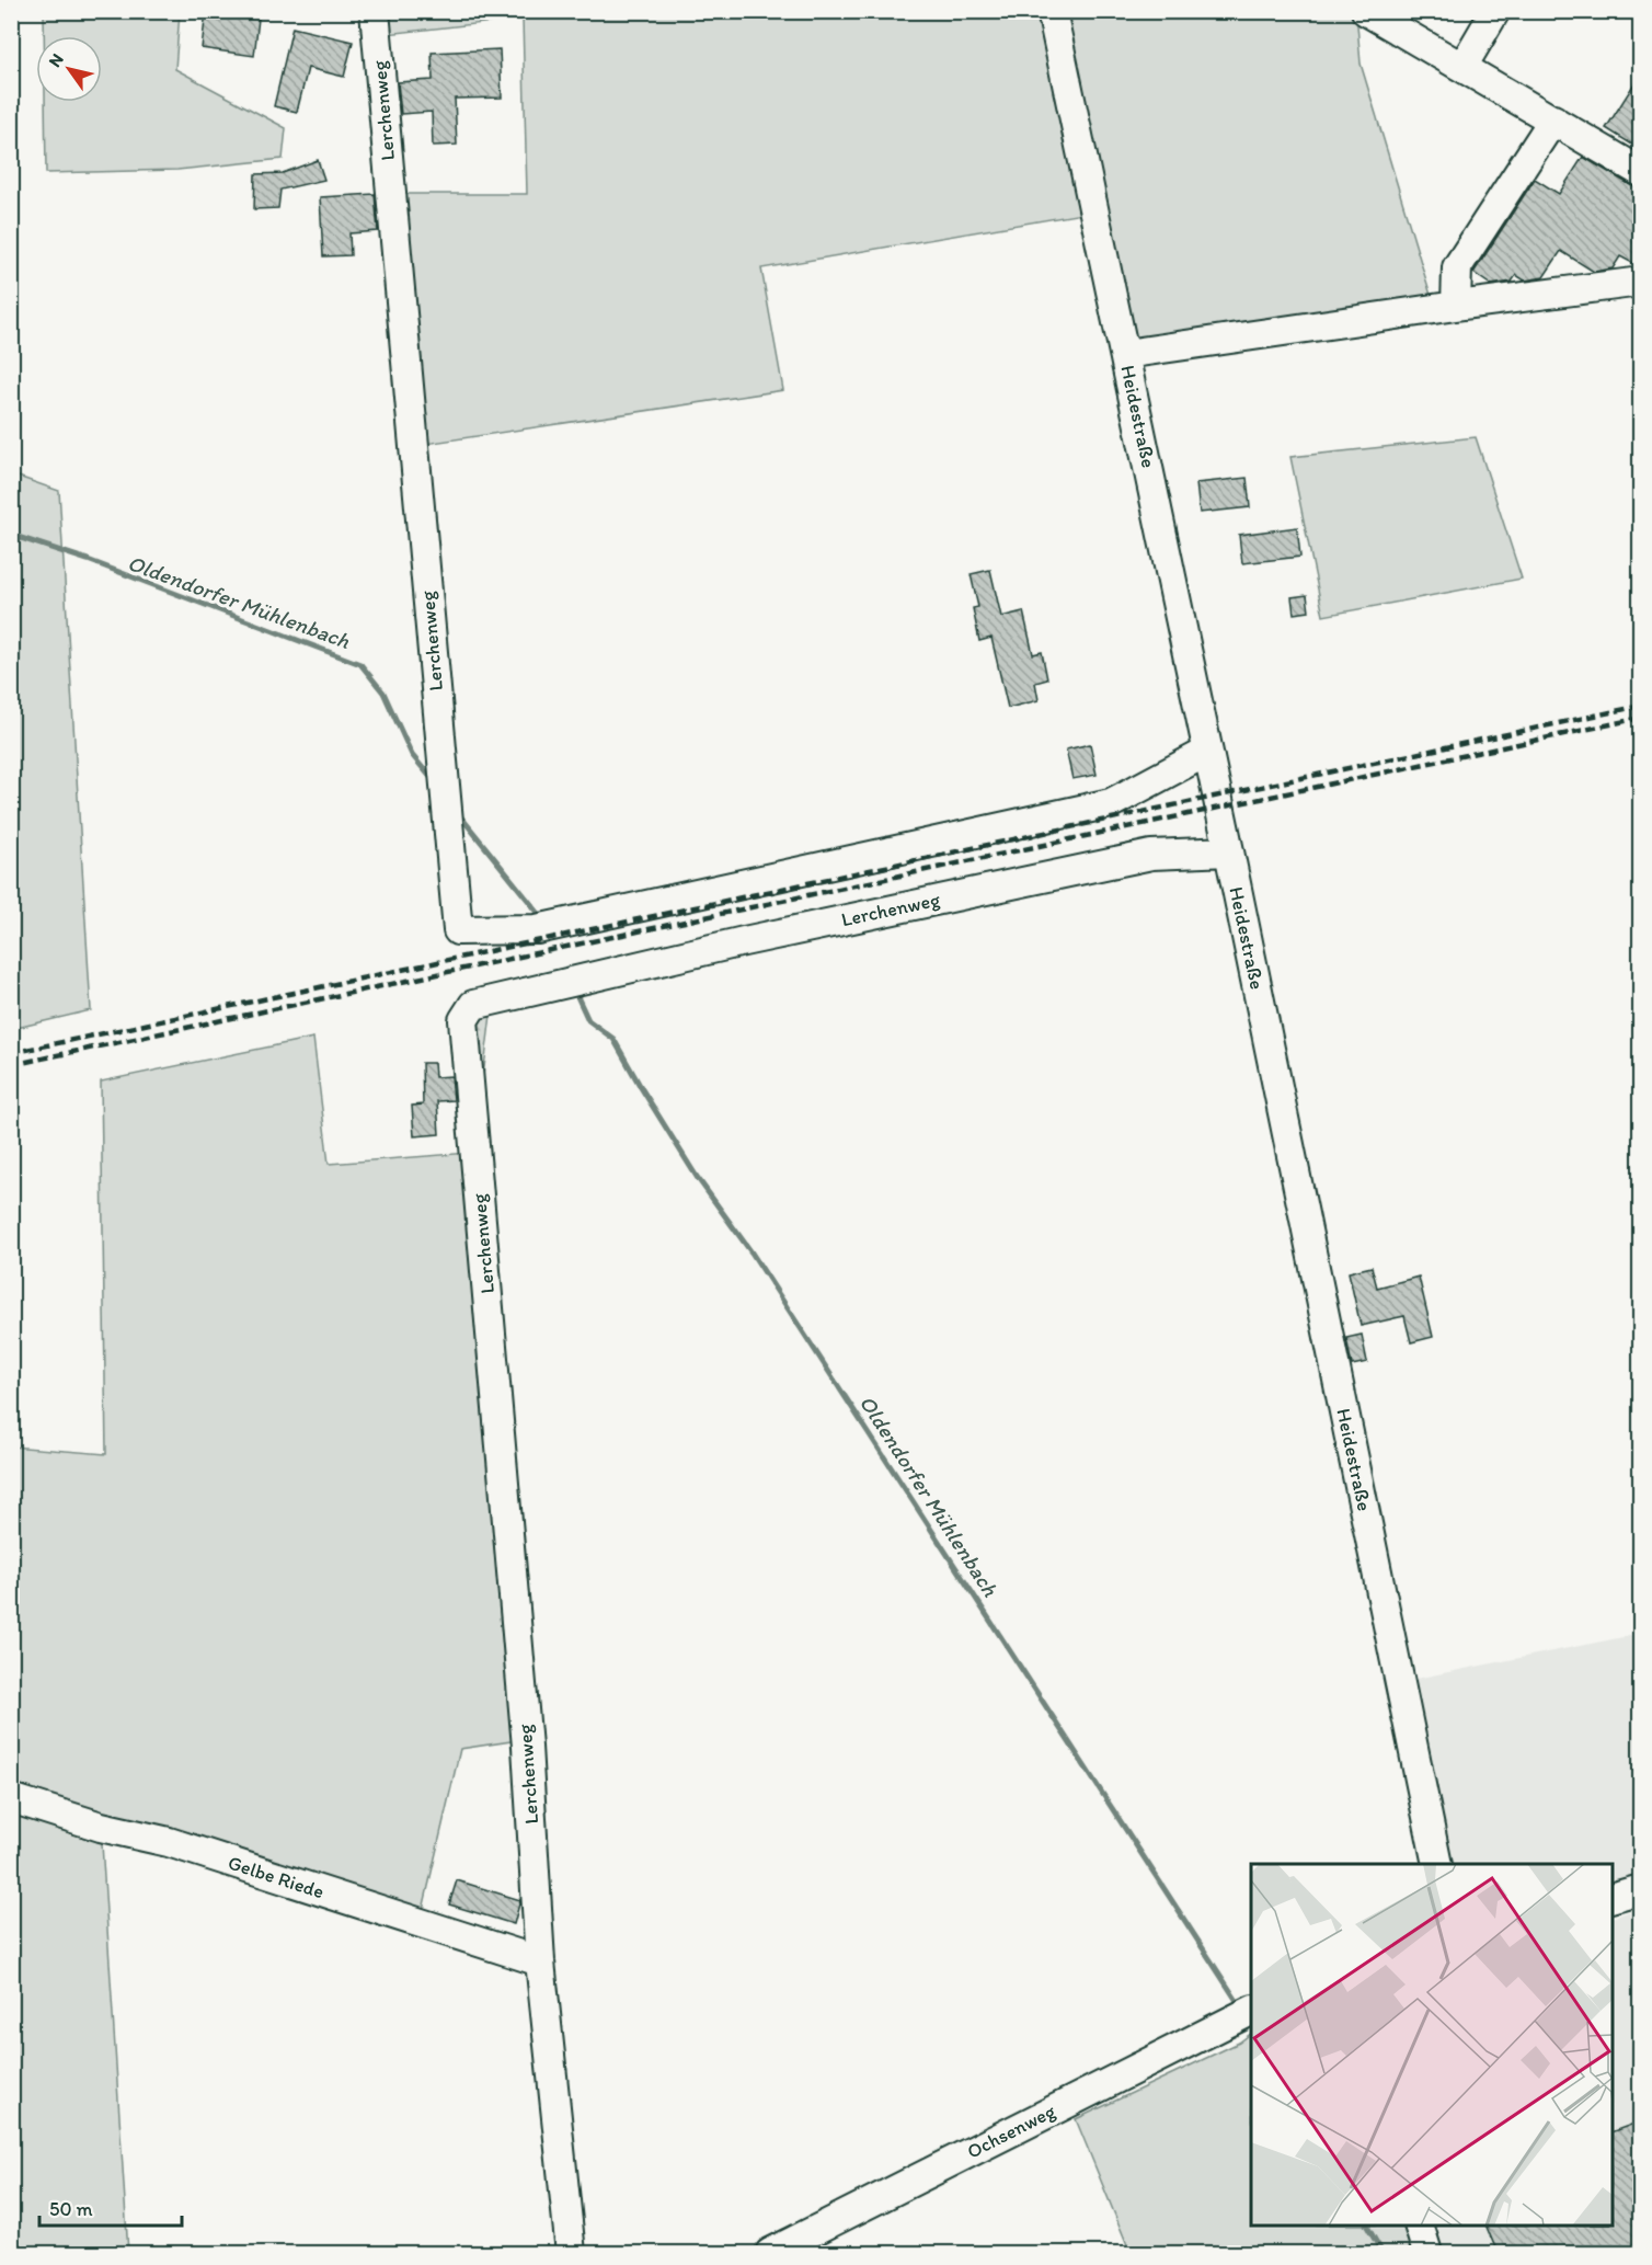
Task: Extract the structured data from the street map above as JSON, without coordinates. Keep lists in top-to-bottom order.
{
  "streets": {
    "street": [
      "Lerchenweg",
      "Heidestraße",
      "Gelbe Riede",
      "Ochsenweg"
    ]
  },
  "crossings": [
    ["Lerchenweg", "Heidestraße"],
    ["Lerchenweg", "Gelbe Riede"]
  ],
  "water": ["Oldendorfer Mühlenbach"],
  "scale_bar": "50 m",
  "north": "top left"
}
